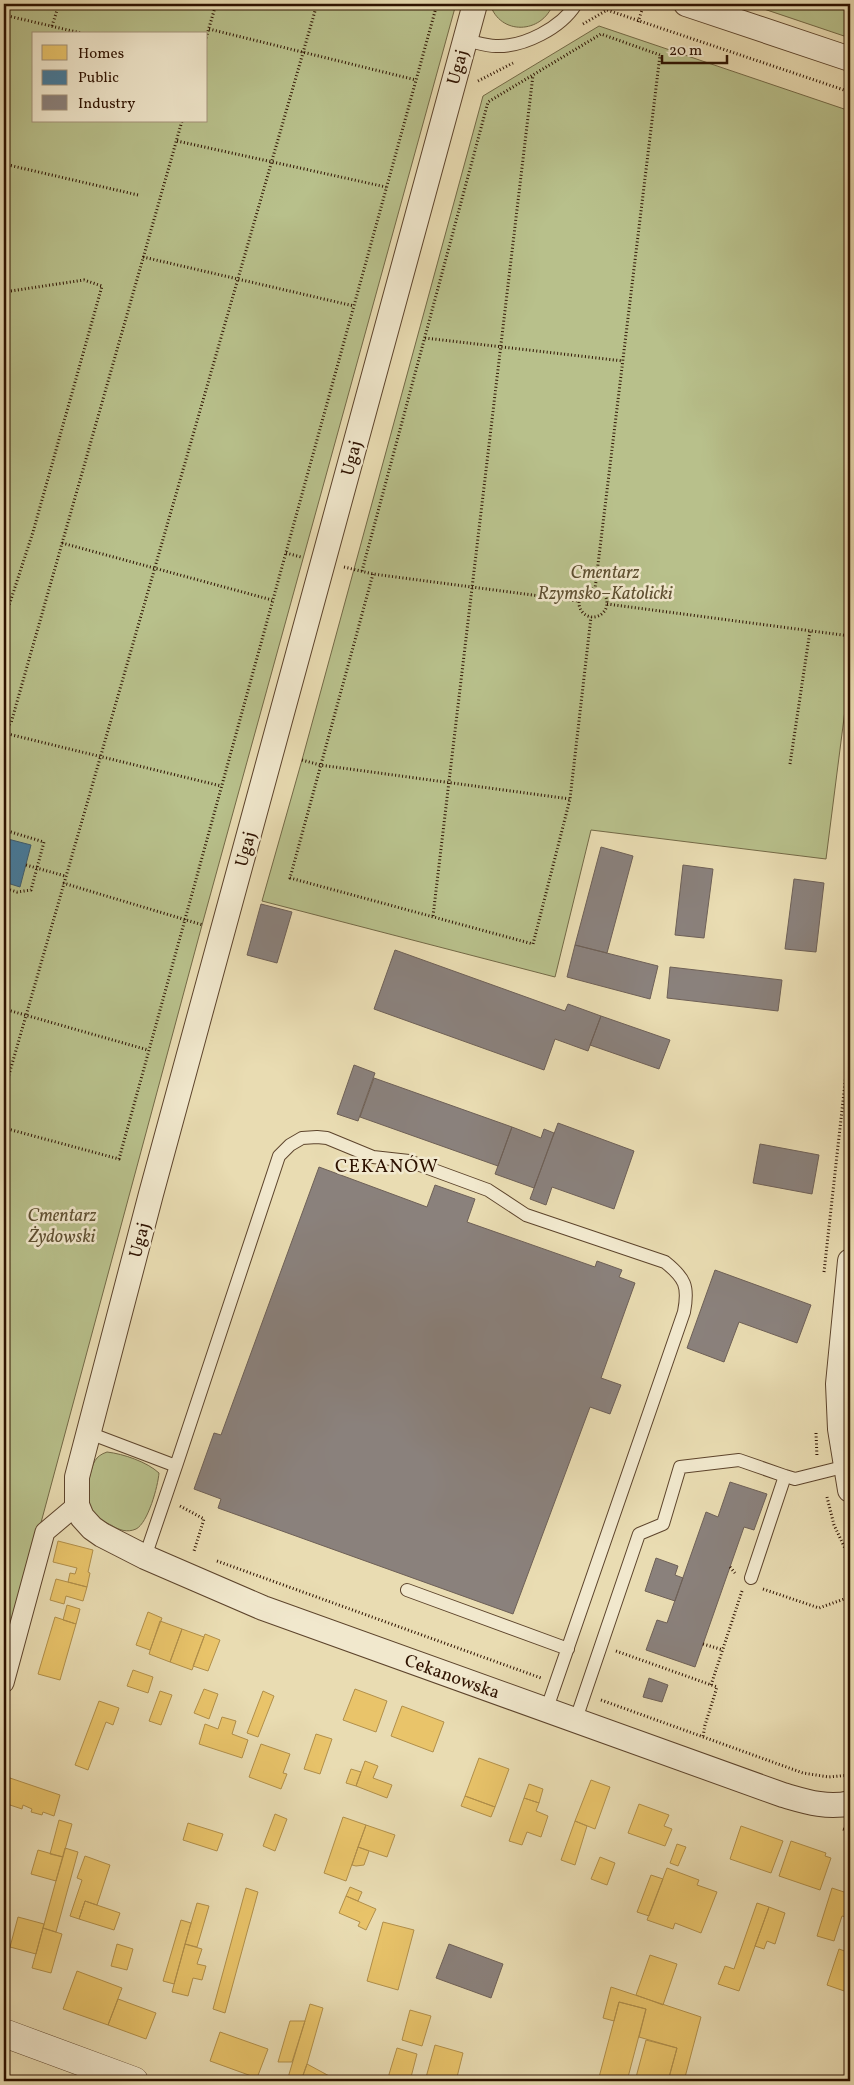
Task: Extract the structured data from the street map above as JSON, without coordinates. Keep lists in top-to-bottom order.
{
  "streets": {
    "street": ["Ugaj", "Cekanowska"]
  },
  "crossings": [
    ["Ugaj", "Cekanowska"]
  ],
  "districts": ["CEKANÓW"],
  "parks": ["Cmentarz Rzymsko–Katolicki", "Cmentarz Żydowski"],
  "legend": ["Homes", "Public", "Industry"],
  "scale_bar": "20 m"
}
